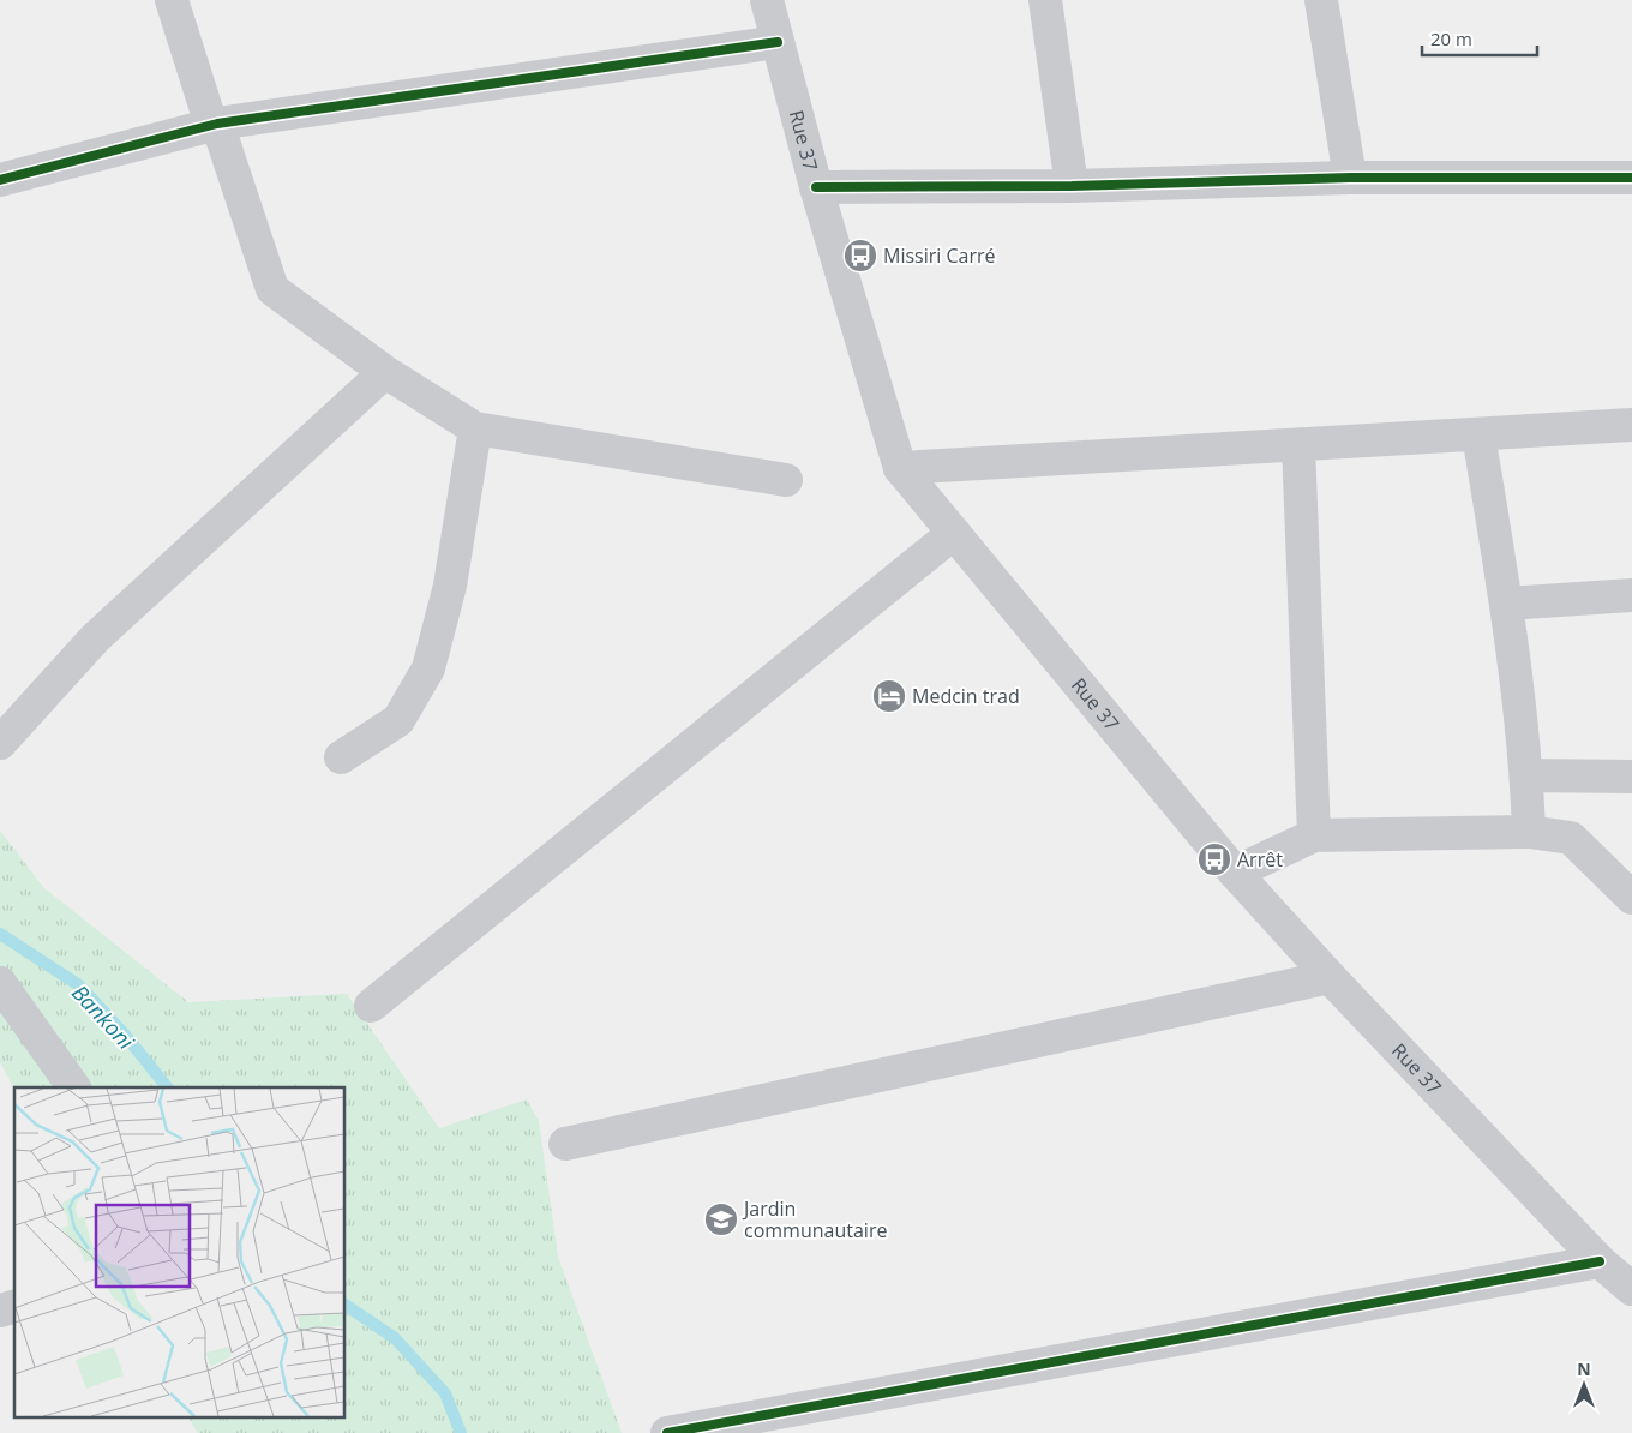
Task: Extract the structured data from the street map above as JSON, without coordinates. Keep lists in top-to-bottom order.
{
  "streets": {
    "street": ["Rue 37"]
  },
  "water": ["Bankoni"],
  "places": {
    "bus stop": ["Missiri Carré", "Arrêt"],
    "hotel": ["Medcin trad"],
    "school or university": ["Jardin communautaire"]
  },
  "scale_bar": "20 m",
  "north": "top"
}
